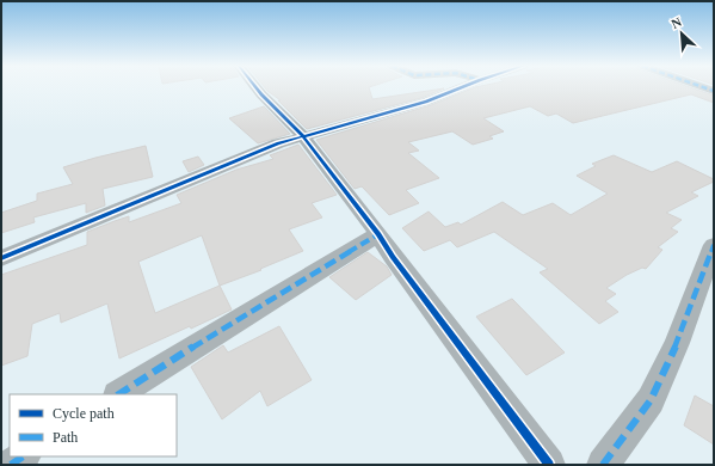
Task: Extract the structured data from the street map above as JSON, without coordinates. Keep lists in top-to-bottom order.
{
  "legend": ["Cycle path", "Path"],
  "north": "top left"
}
